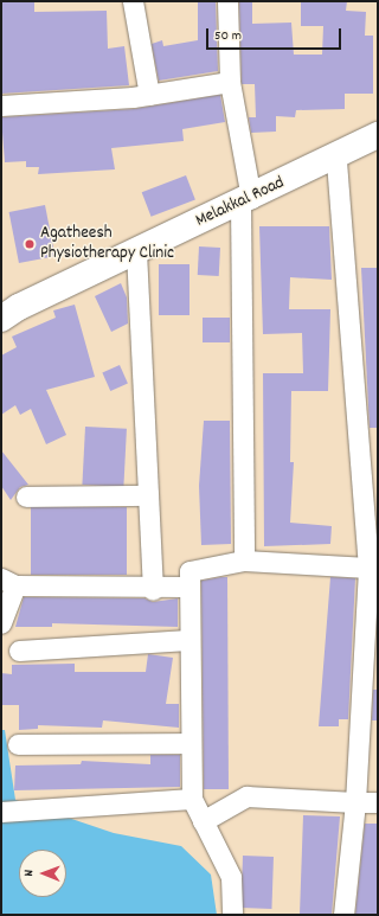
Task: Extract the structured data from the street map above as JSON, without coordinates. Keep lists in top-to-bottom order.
{
  "streets": {
    "main road": ["Melakkal Road"]
  },
  "places": ["Agatheesh Physiotherapy Clinic"],
  "scale_bar": "50 m",
  "north": "left"
}
